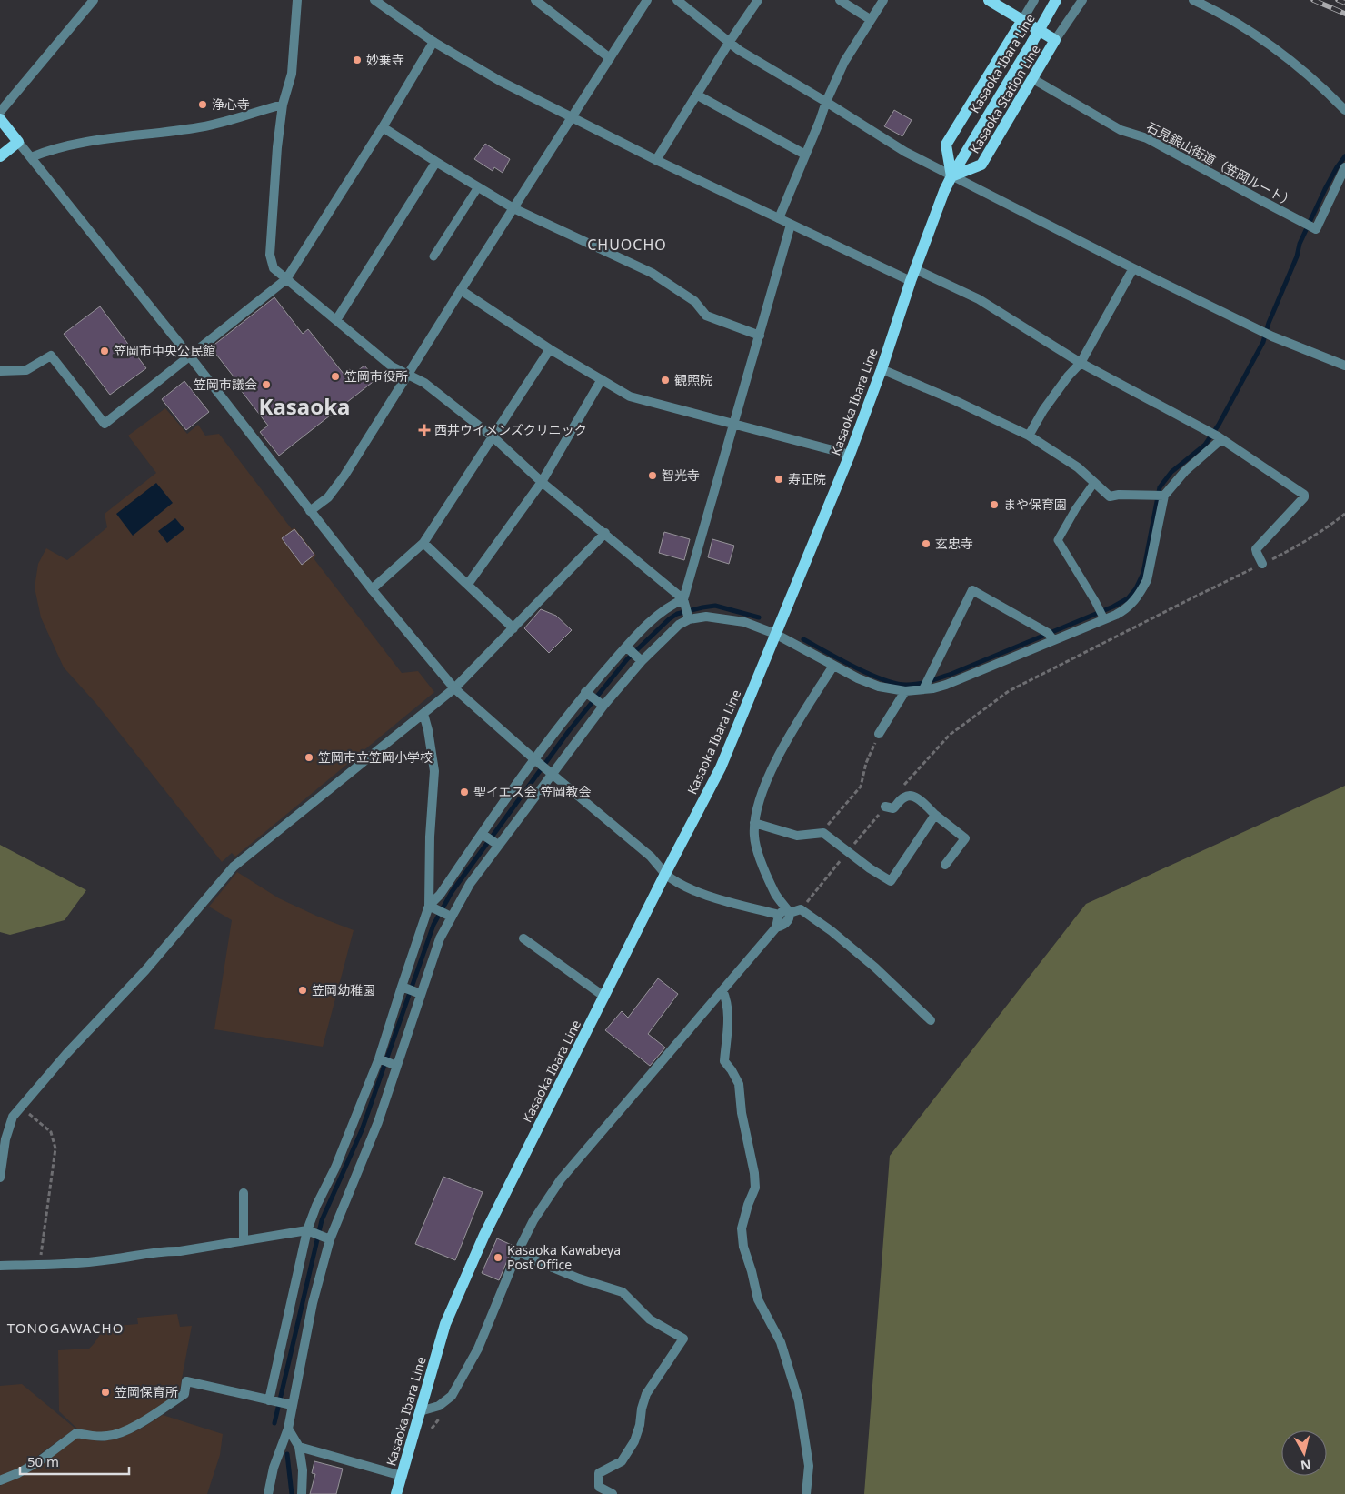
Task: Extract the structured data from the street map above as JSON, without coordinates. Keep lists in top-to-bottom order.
{
  "streets": {
    "main road": ["Kasaoka Ibara Line", "Kasaoka Station Line"],
    "street": ["石見銀山街道（笠岡ルート）"]
  },
  "crossings": [
    ["Kasaoka Ibara Line", "Kasaoka Station Line"],
    ["Kasaoka Station Line", "石見銀山街道（笠岡ルート）"]
  ],
  "districts": ["CHUOCHO", "Kasaoka", "TONOGAWACHO"],
  "places": {
    "other": [
      "妙乗寺",
      "浄心寺",
      "笠岡市中央公民館",
      "笠岡市役所",
      "観照院",
      "笠岡市議会",
      "智光寺",
      "寿正院",
      "まや保育園",
      "玄忠寺",
      "笠岡市立笠岡小学校",
      "聖イエス会 笠岡教会",
      "笠岡幼稚園",
      "Kasaoka Kawabeya Post Office",
      "笠岡保育所"
    ],
    "health": ["西井ウイメンズクリニック"]
  },
  "scale_bar": "50 m",
  "north": "bottom"
}
